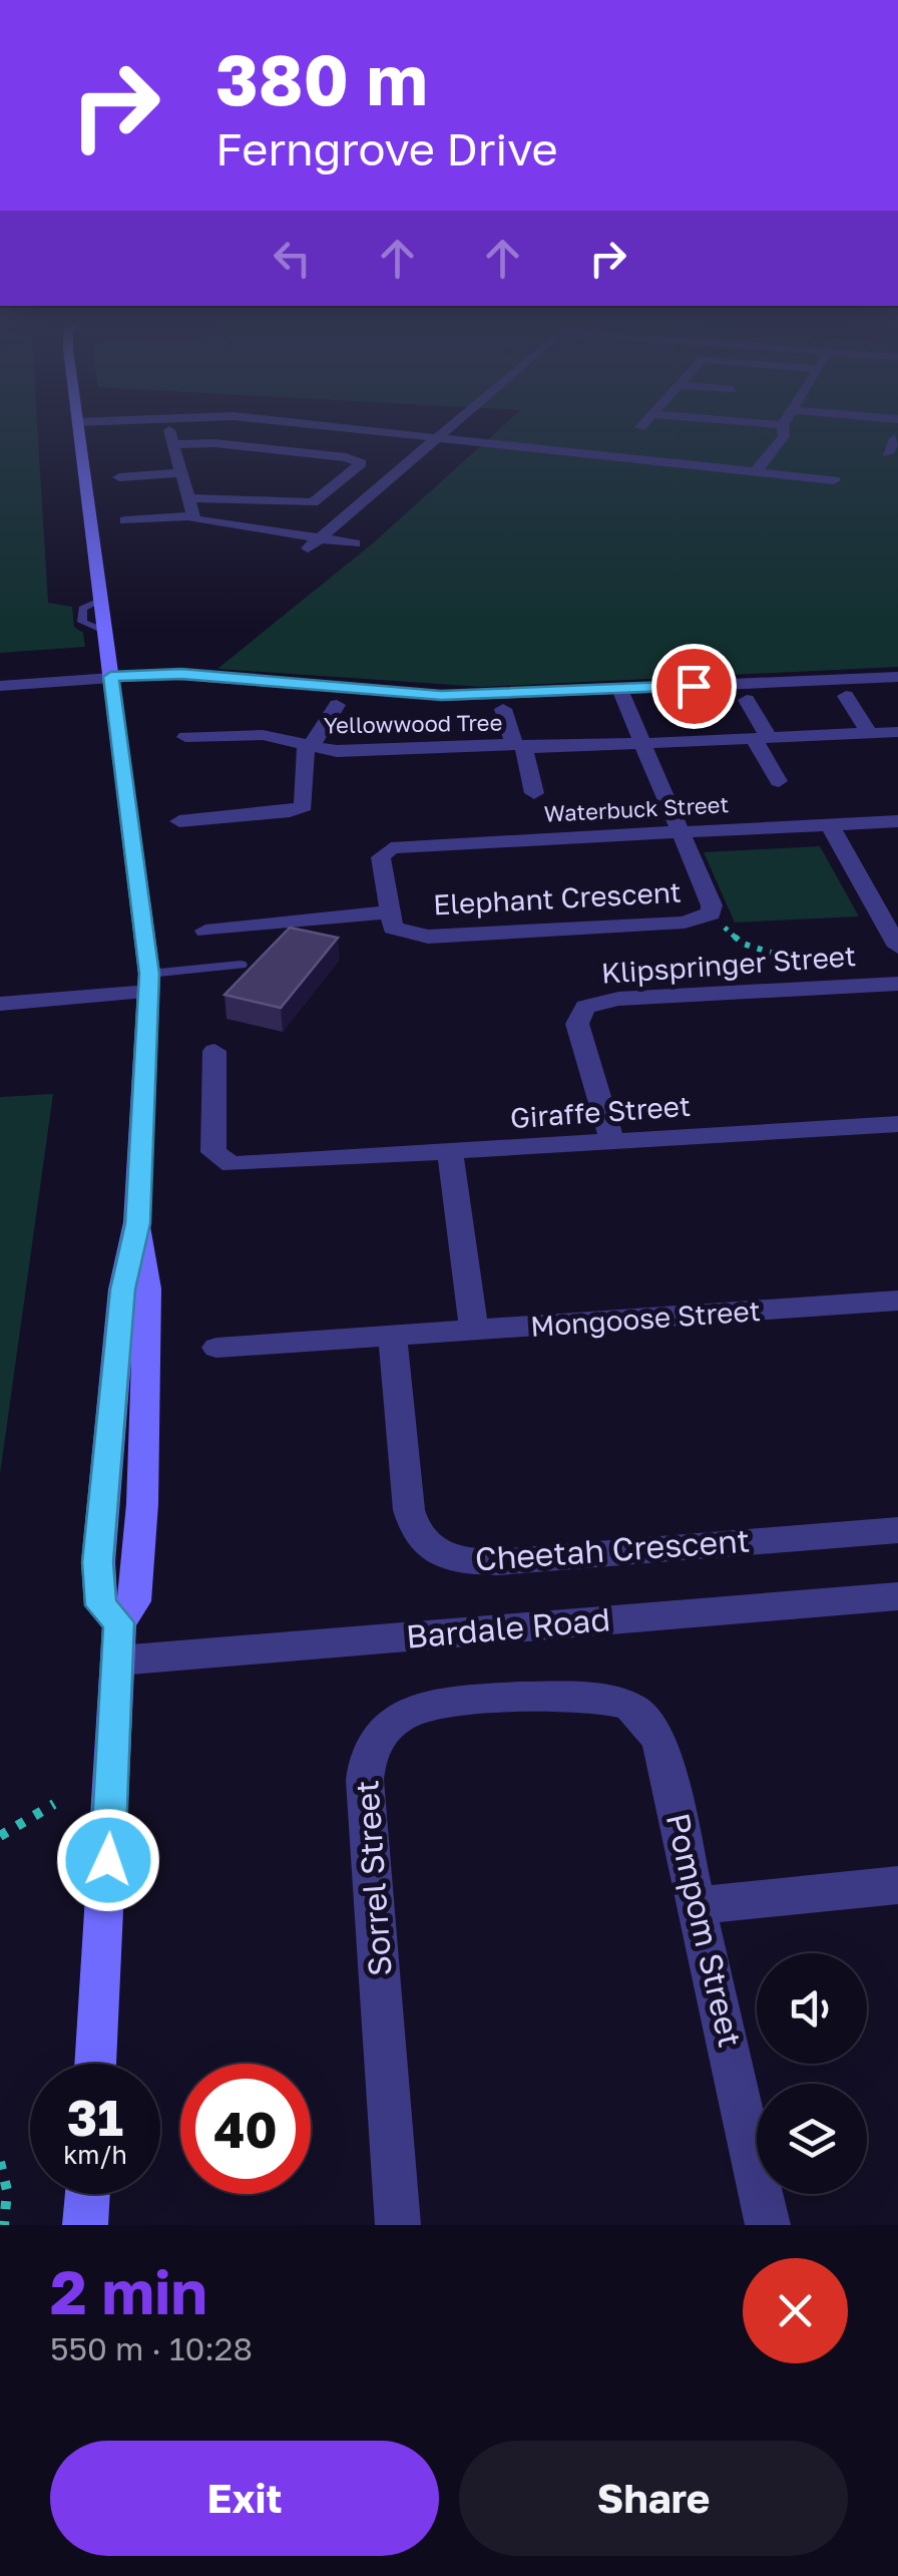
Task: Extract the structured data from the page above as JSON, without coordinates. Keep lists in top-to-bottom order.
{
  "streets": {
    "street": [
      "Yellowwood Tree",
      "Waterbuck Street",
      "Elephant Crescent",
      "Klipspringer Street",
      "Giraffe Street",
      "Mongoose Street",
      "Cheetah Crescent",
      "Bardale Road",
      "Sorrel Street",
      "Pompom Street"
    ]
  },
  "crossings": [
    ["Yellowwood Tree", "Elephant Crescent"],
    ["Waterbuck Street", "Elephant Crescent"],
    ["Klipspringer Street", "Giraffe Street"],
    ["Mongoose Street", "Cheetah Crescent"],
    ["Sorrel Street", "Pompom Street"]
  ],
  "page": {
    "turn": ["380 m", "Ferngrove Drive"],
    "speed": "31 km/h",
    "limit": "40",
    "heading": ["2 min", "550 m · 10:28"],
    "buttons": ["Exit", "Share"]
  }
}
